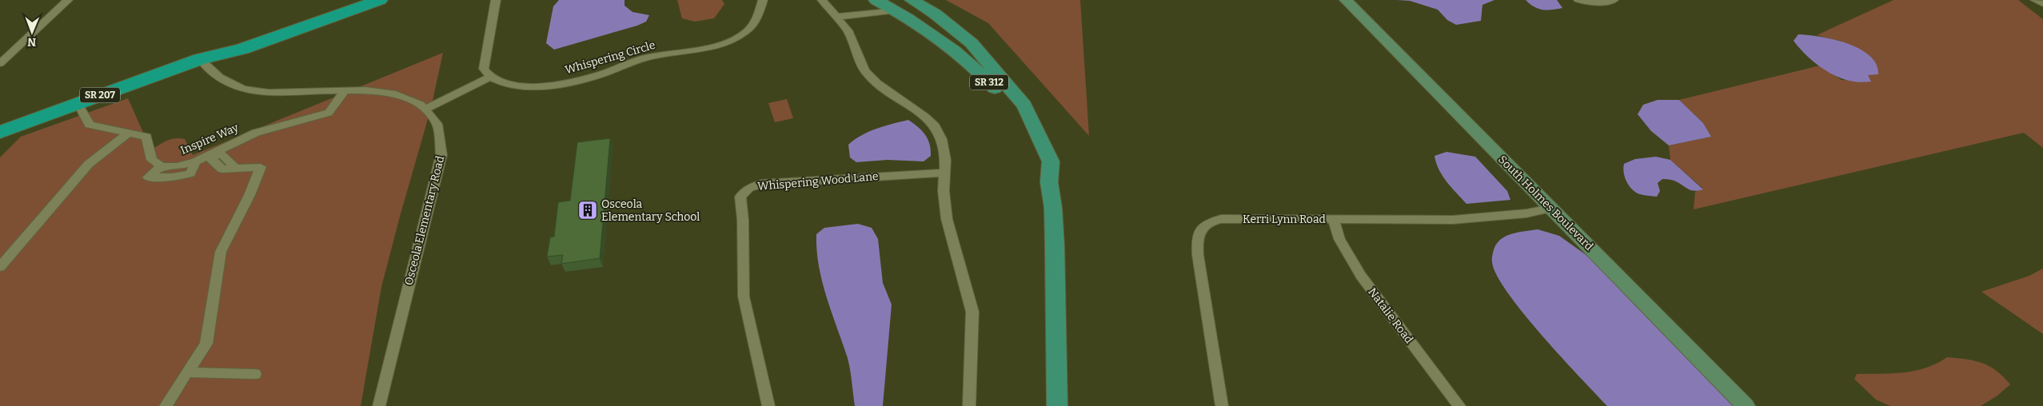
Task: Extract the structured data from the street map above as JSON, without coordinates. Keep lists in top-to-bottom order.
{
  "streets": {
    "highway": ["SR 207"],
    "main road": ["SR 312", "South Holmes Boulevard"],
    "street": [
      "Whispering Circle",
      "Inspire Way",
      "Whispering Wood Lane",
      "Kerri Lynn Road",
      "Osceola Elementary Road",
      "Natalie Road"
    ]
  },
  "crossings": [
    ["South Holmes Boulevard", "Kerri Lynn Road"],
    ["Kerri Lynn Road", "Natalie Road"]
  ],
  "places": {
    "building": ["Osceola Elementary School"]
  },
  "north": "bottom"
}
